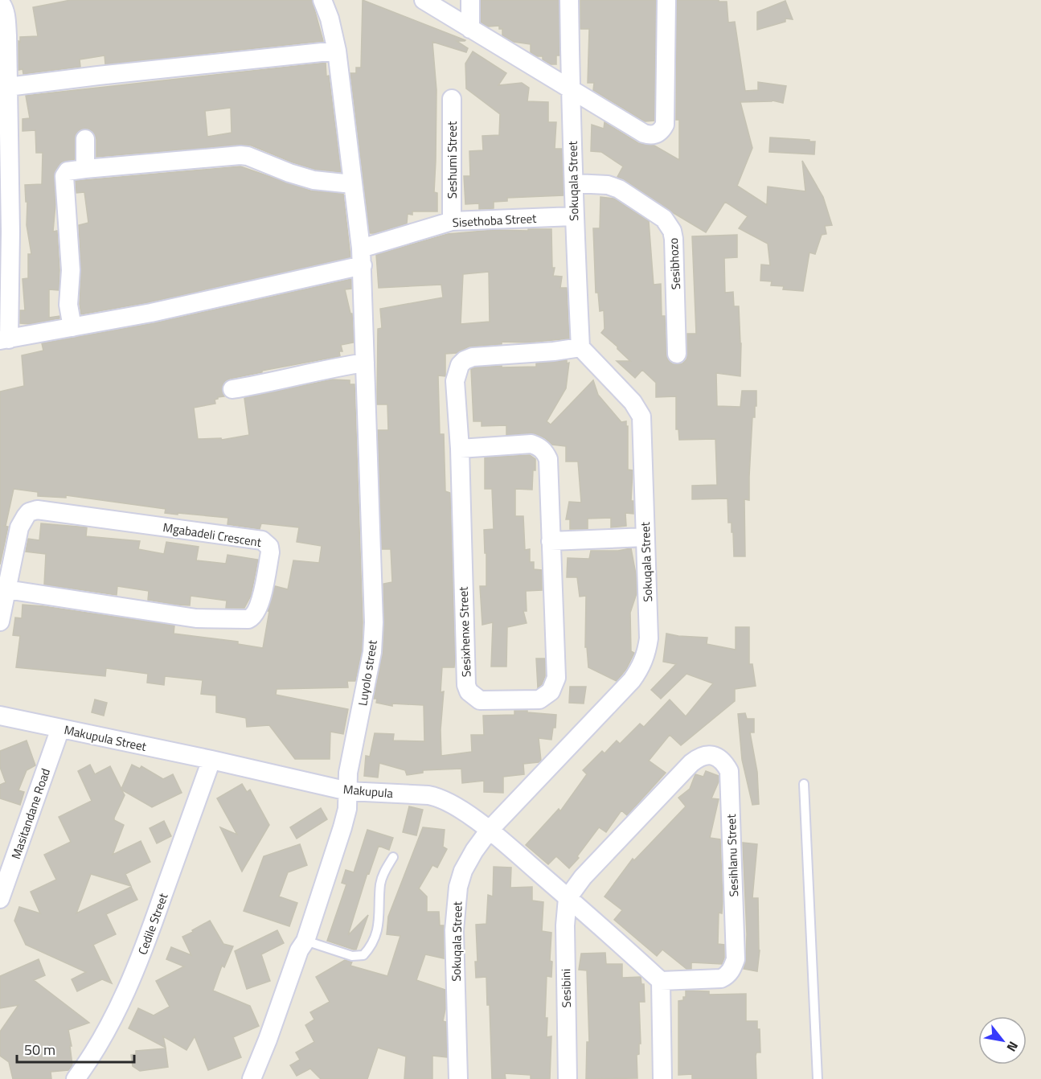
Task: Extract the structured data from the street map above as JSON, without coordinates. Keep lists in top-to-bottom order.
{
  "streets": {
    "street": [
      "Seshumi Street",
      "Sokuqala Street",
      "Sisethoba Street",
      "Sesibhozo",
      "Mgabadeli Crescent",
      "Sesixhenxe Street",
      "Luyolo street",
      "Makupula Street",
      "Makupula",
      "Masitandane Road",
      "Sesihlanu Street",
      "Cedile Street",
      "Sesibini"
    ]
  },
  "crossings": [
    ["Seshumi Street", "Sisethoba Street"],
    ["Sokuqala Street", "Sisethoba Street"],
    ["Sokuqala Street", "Sesibhozo"],
    ["Sokuqala Street", "Sesixhenxe Street"],
    ["Sokuqala Street", "Makupula"],
    ["Sisethoba Street", "Luyolo street"],
    ["Luyolo street", "Makupula"],
    ["Makupula Street", "Makupula"],
    ["Makupula Street", "Masitandane Road"],
    ["Makupula Street", "Cedile Street"],
    ["Makupula", "Cedile Street"],
    ["Sesihlanu Street", "Sesibini"]
  ],
  "scale_bar": "50 m",
  "north": "bottom right"
}
